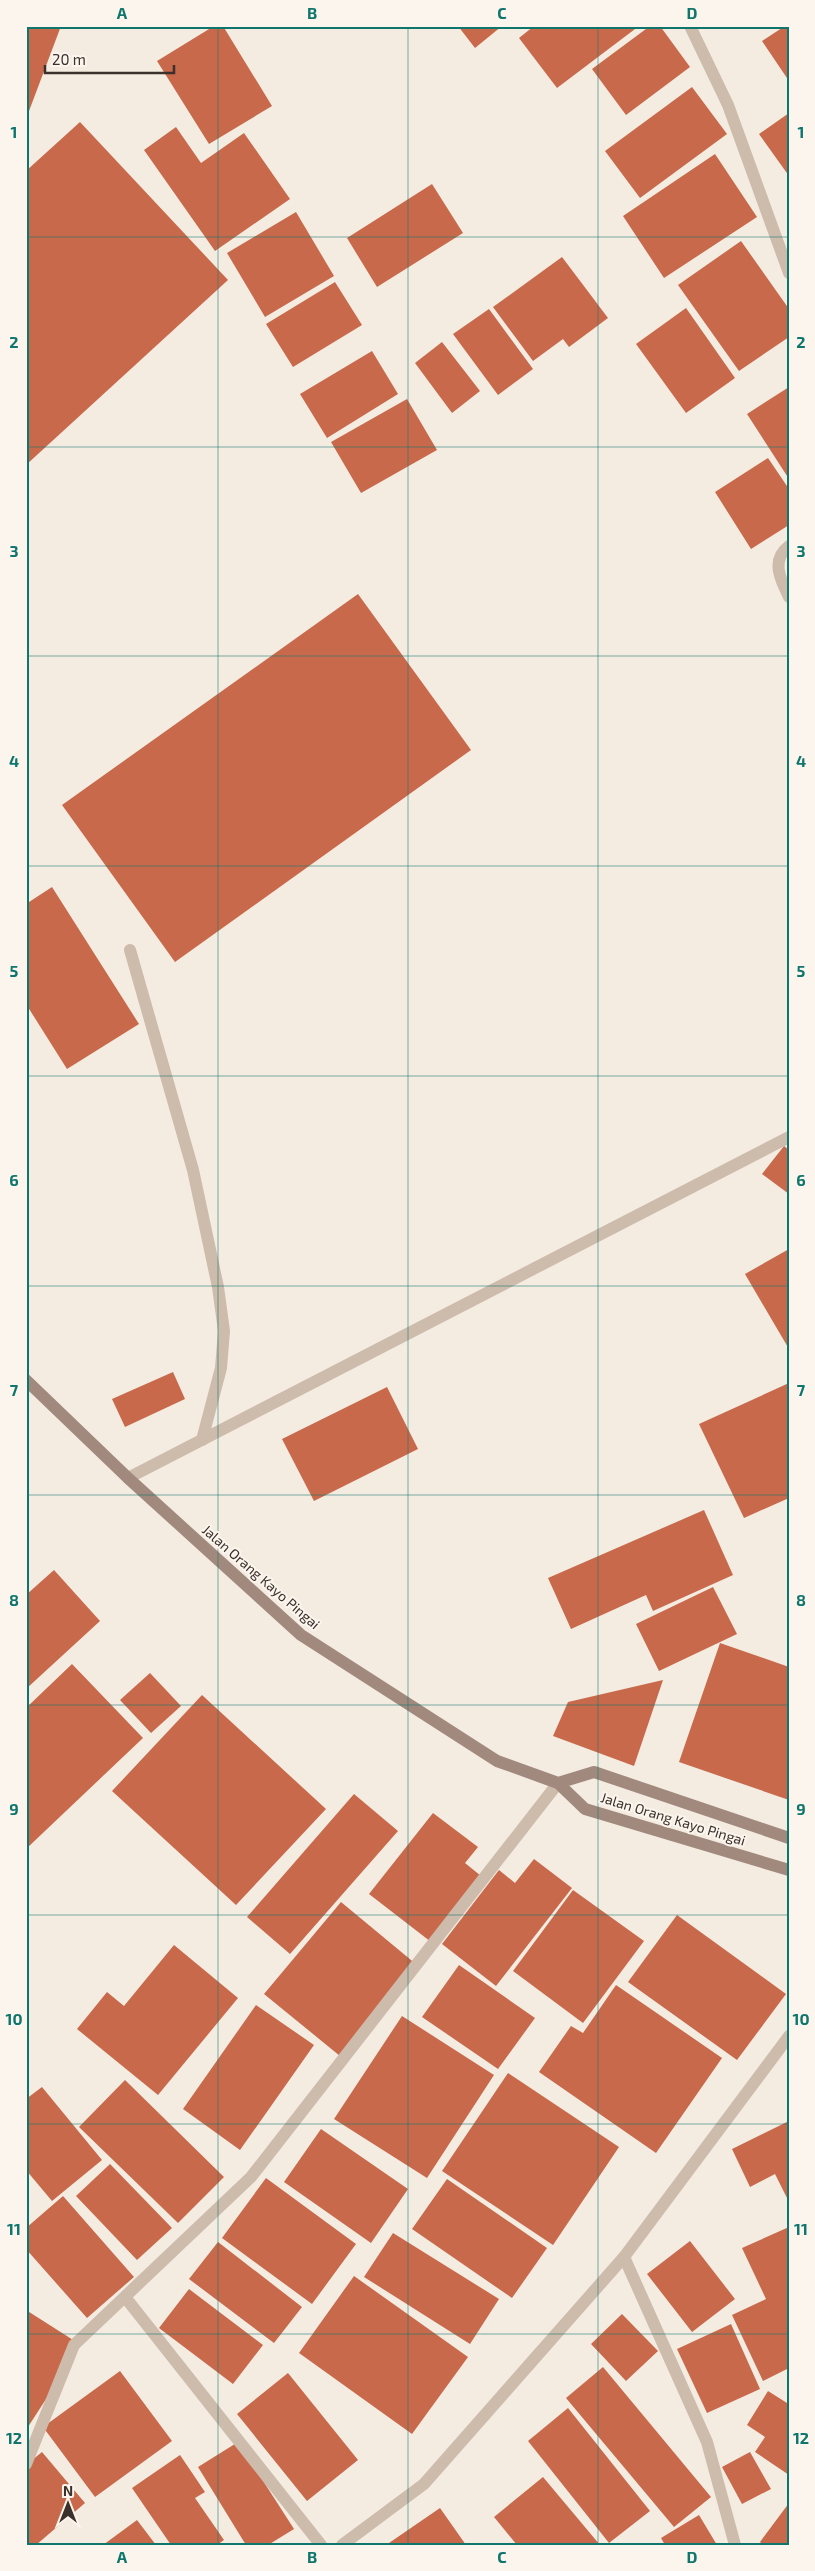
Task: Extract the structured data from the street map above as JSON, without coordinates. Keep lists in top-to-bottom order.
{
  "streets": {
    "main road": ["Jalan Orang Kayo Pingai"]
  },
  "scale_bar": "20 m",
  "north": "top",
  "grid": {
    "columns": [
      "A",
      "B",
      "C",
      "D"
    ],
    "rows": [
      "1",
      "2",
      "3",
      "4",
      "5",
      "6",
      "7",
      "8",
      "9",
      "10",
      "11",
      "12"
    ]
  }
}
